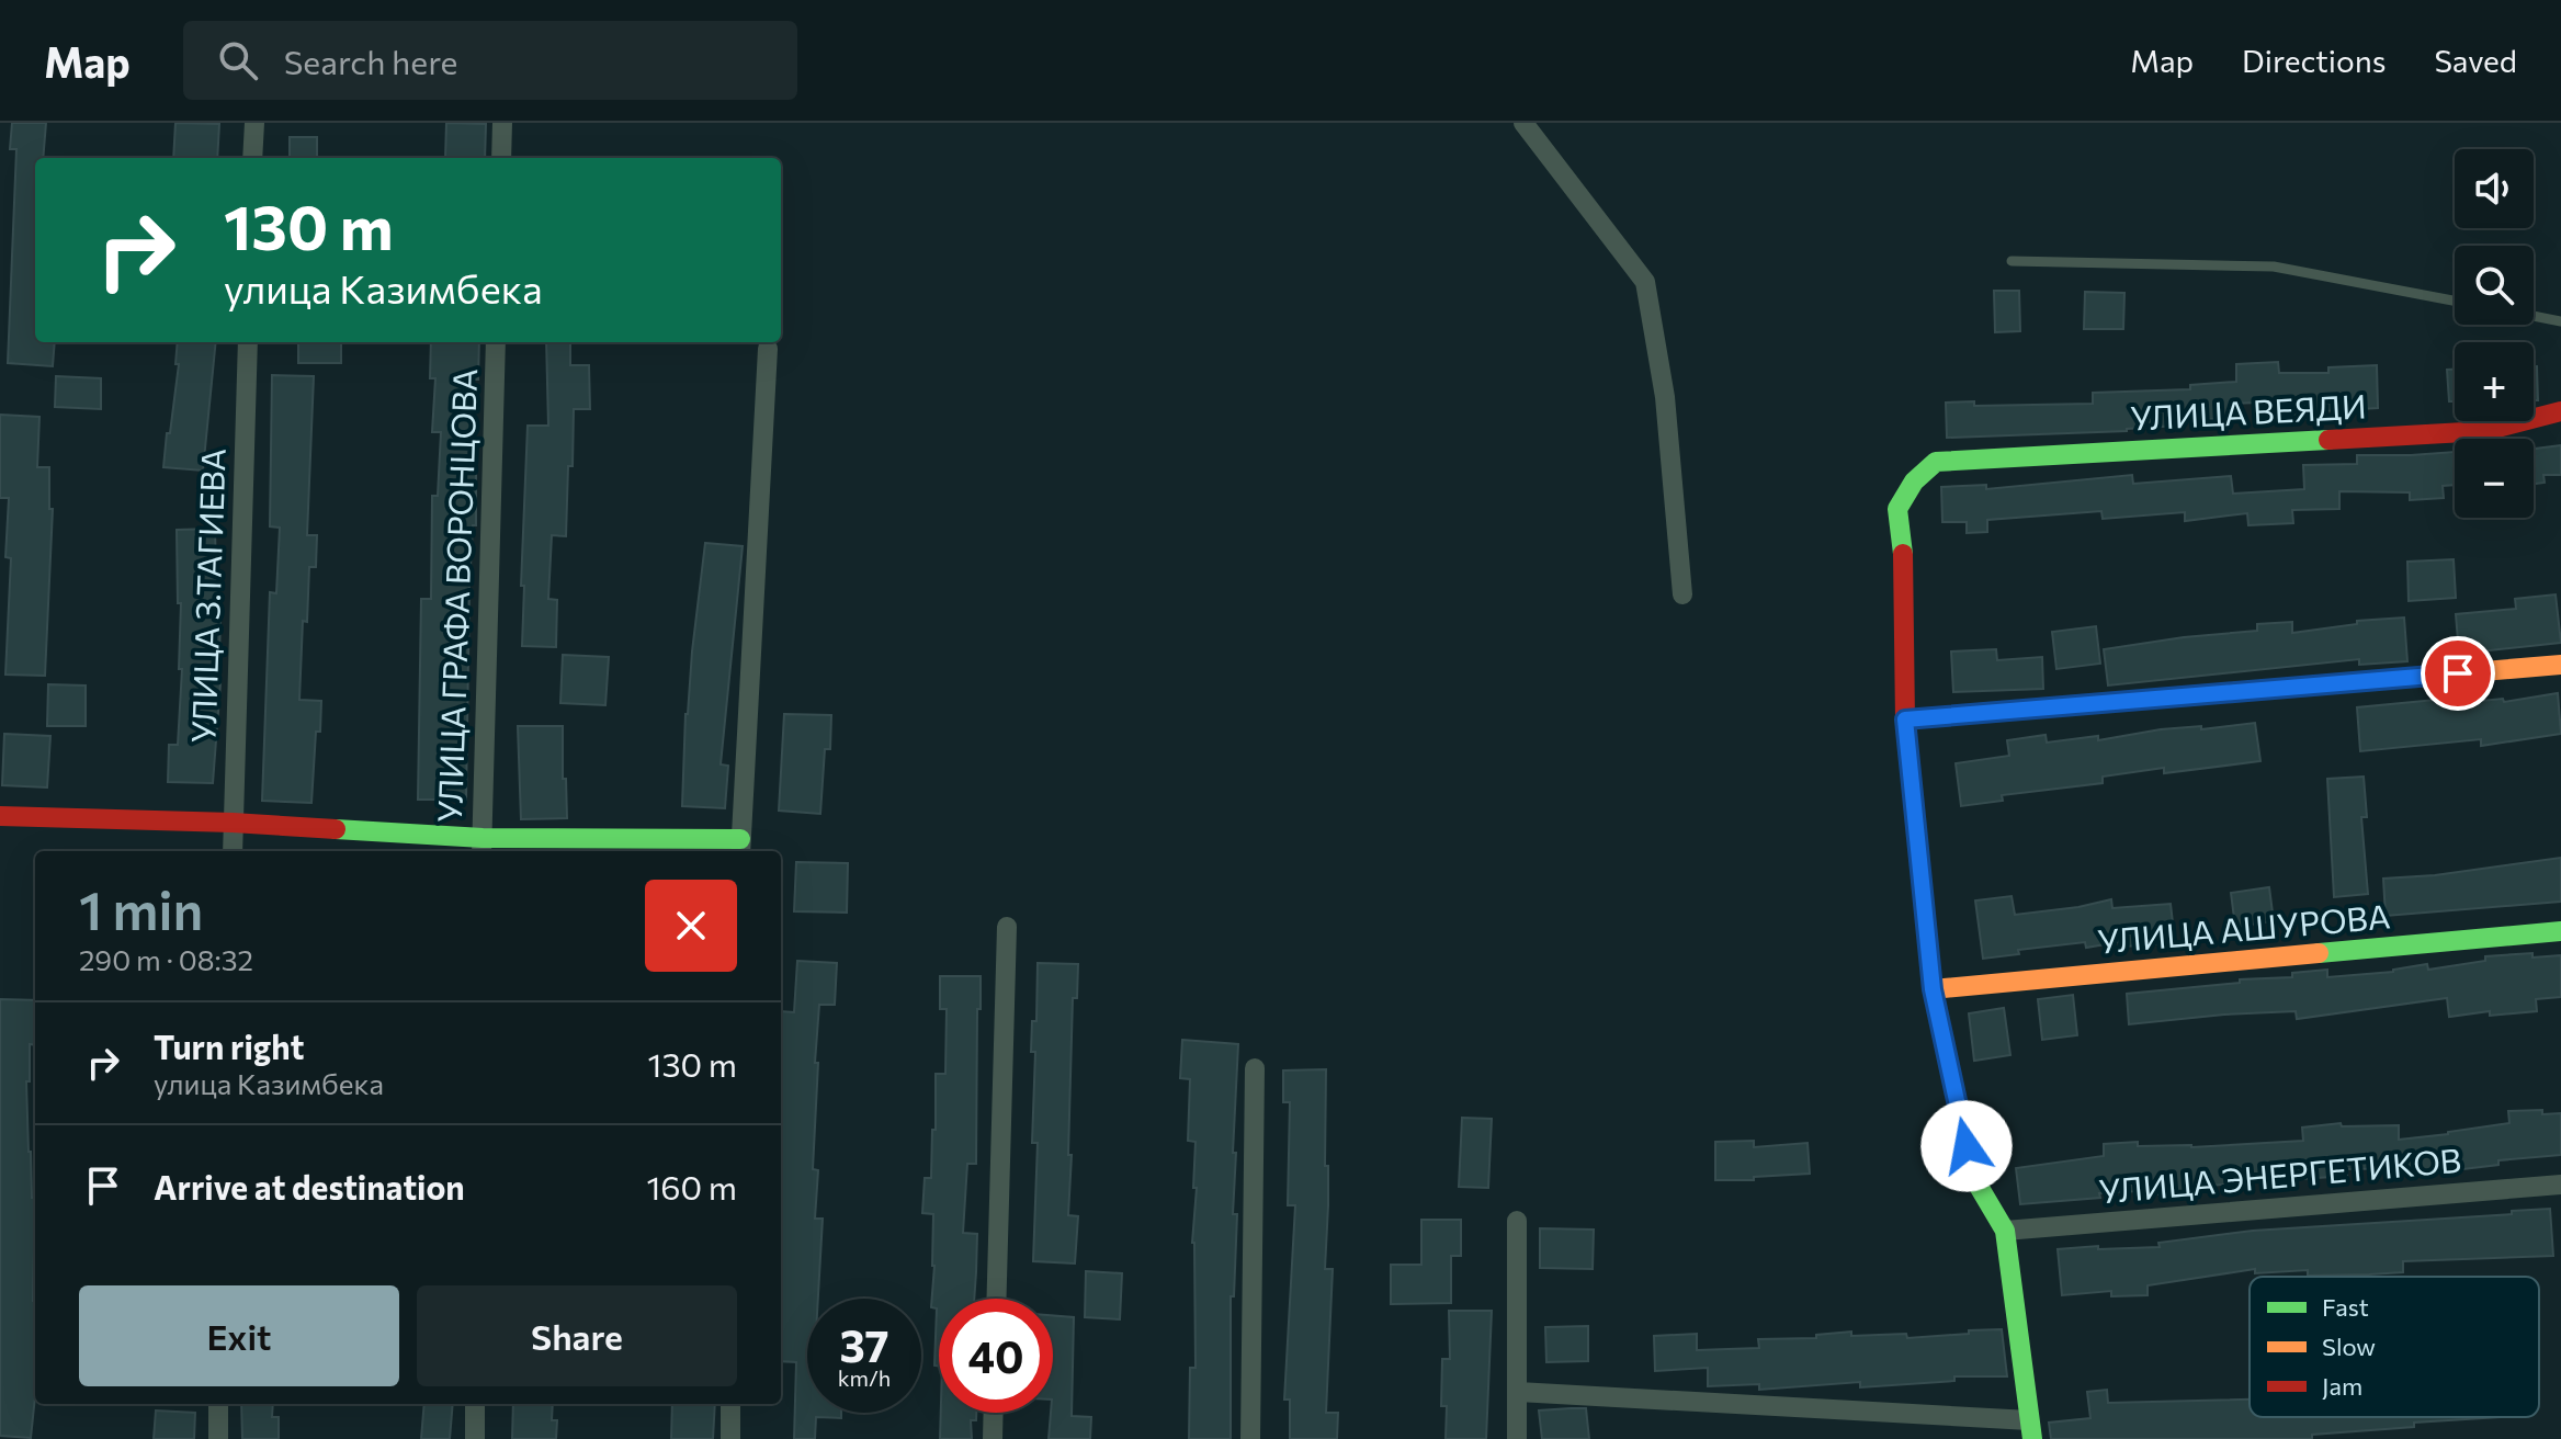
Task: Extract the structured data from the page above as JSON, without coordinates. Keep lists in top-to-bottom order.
{
  "streets": {
    "street": [
      "УЛИЦА ВЕЯДИ",
      "УЛИЦА З.ТАГИЕВА",
      "УЛИЦА ГРАФА ВОРОНЦОВА",
      "УЛИЦА АШУРОВА",
      "УЛИЦА ЭНЕРГЕТИКОВ"
    ]
  },
  "legend": ["Fast", "Slow", "Jam"],
  "page": {
    "header": "Map",
    "search": "Search here",
    "nav": ["Map", "Directions", "Saved"],
    "map_buttons": ["+", "−"],
    "turn": ["130 m", "улица Казимбека"],
    "heading": ["1 min", "290 m · 08:32"],
    "list": [
      {
        "name": "Turn right",
        "note": "улица Казимбека",
        "value": "130 m"
      },
      {
        "name": "Arrive at destination",
        "value": "160 m"
      }
    ],
    "buttons": ["Exit", "Share"],
    "speed": "37 km/h",
    "limit": "40"
  }
}
